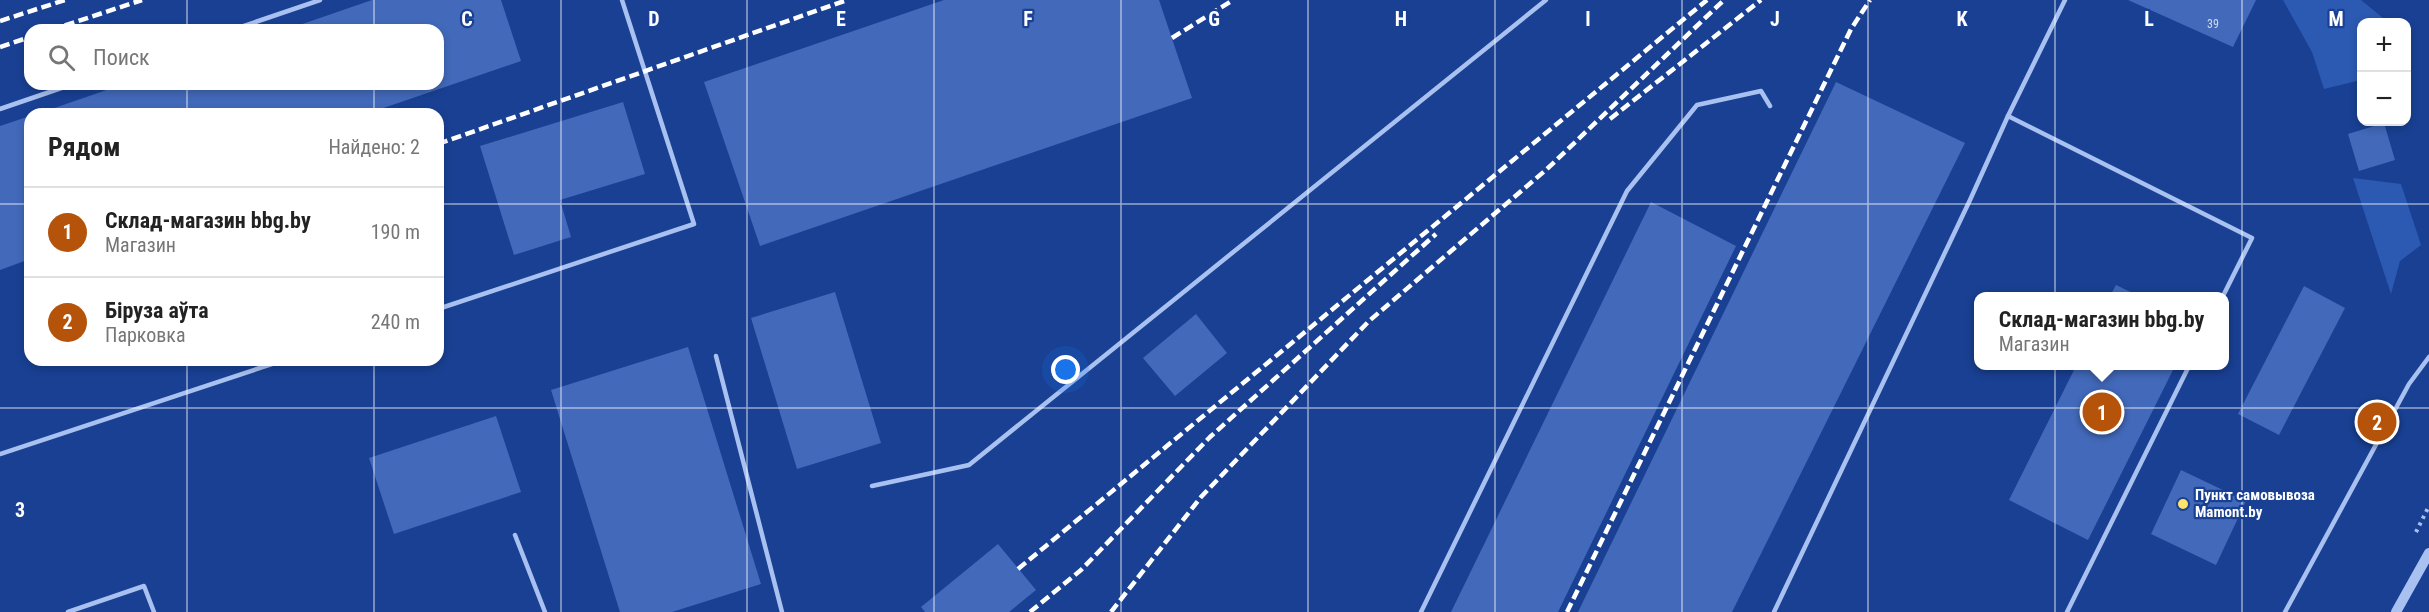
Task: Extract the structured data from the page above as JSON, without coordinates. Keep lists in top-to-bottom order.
{
  "places": ["Пункт самовывоза Mamont.by"],
  "house_numbers": ["39"],
  "page": {
    "map_buttons": ["+", "−"],
    "search": "Поиск",
    "heading": ["Рядом", "Найдено: 2"],
    "list": [
      {
        "mark": "1",
        "name": "Склад-магазин bbg.by",
        "note": "Магазин",
        "value": "190 m"
      },
      {
        "mark": "2",
        "name": "Біруза аўта",
        "note": "Парковка",
        "value": "240 m"
      }
    ],
    "popup": ["Склад-магазин bbg.by", "Магазин"],
    "pins": ["1", "2"]
  },
  "grid": {
    "columns": [
      "C",
      "D",
      "E",
      "F",
      "G",
      "H",
      "I",
      "J",
      "K",
      "L",
      "M"
    ],
    "rows": ["3"]
  }
}
